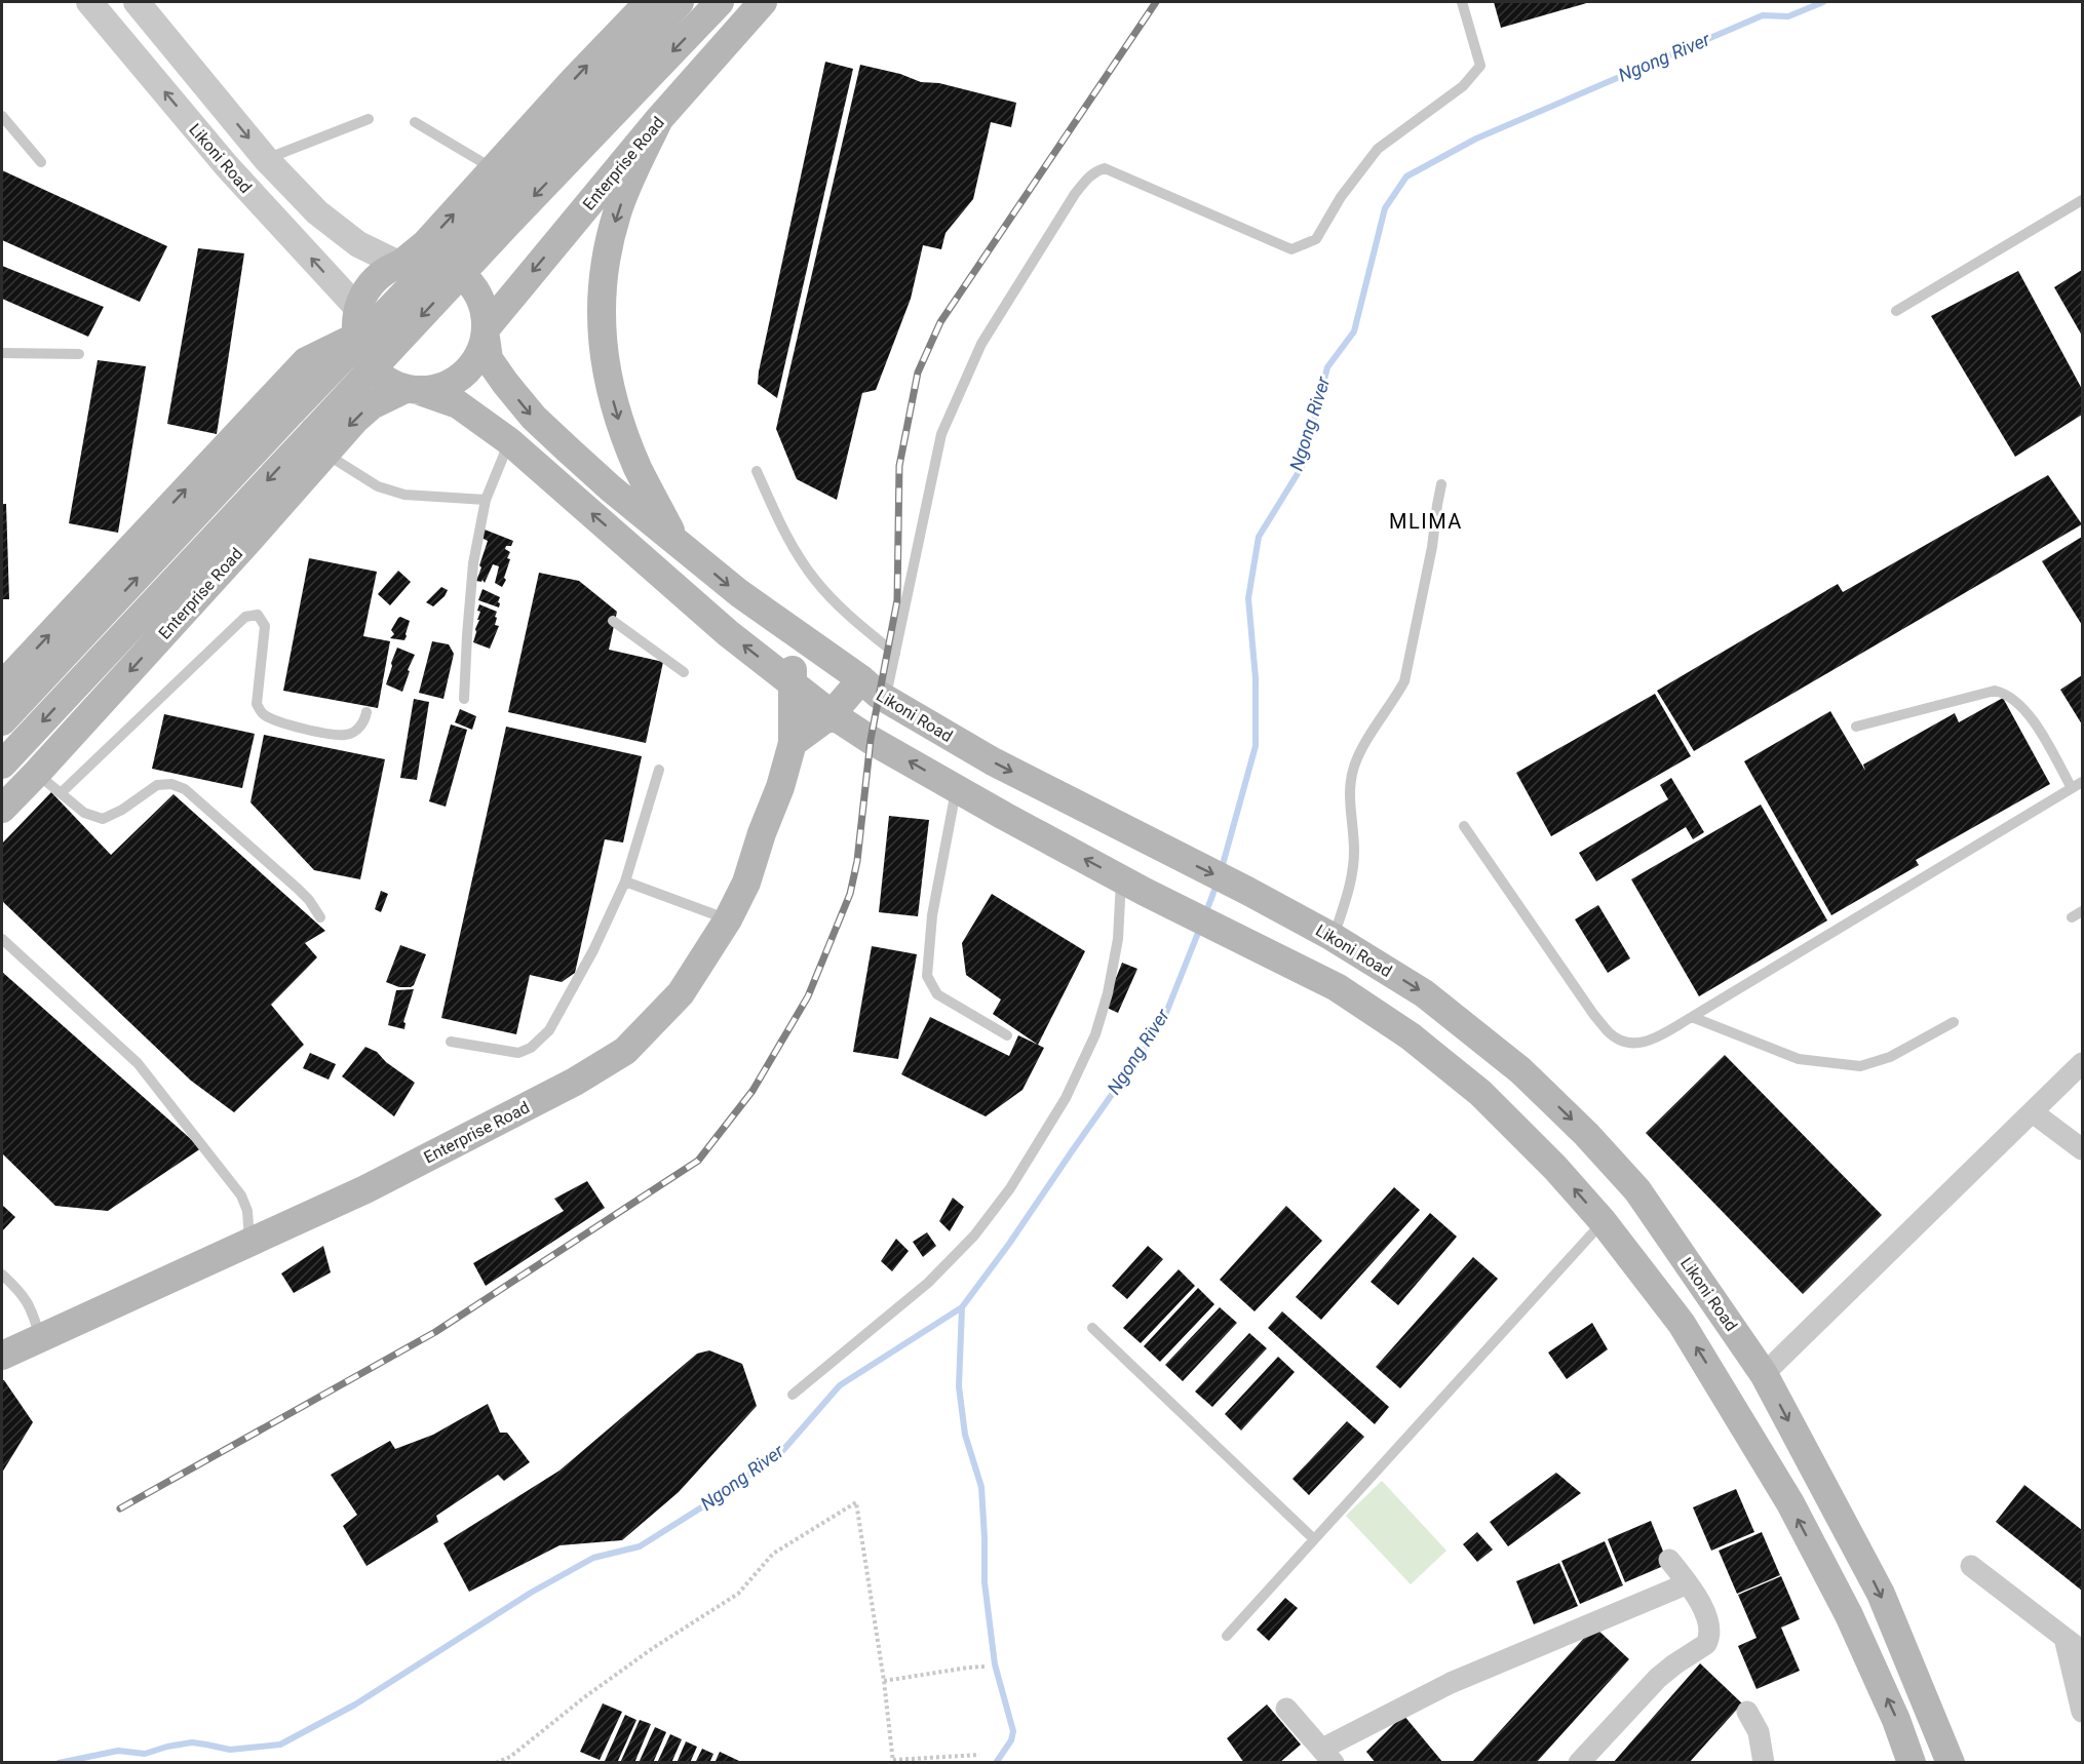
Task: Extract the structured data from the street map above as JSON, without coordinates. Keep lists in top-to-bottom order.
{
  "streets": {
    "main road": ["Likoni Road", "Enterprise Road"]
  },
  "crossings": [
    ["Likoni Road", "Enterprise Road"]
  ],
  "districts": ["MLIMA"],
  "water": ["Ngong River"]
}
